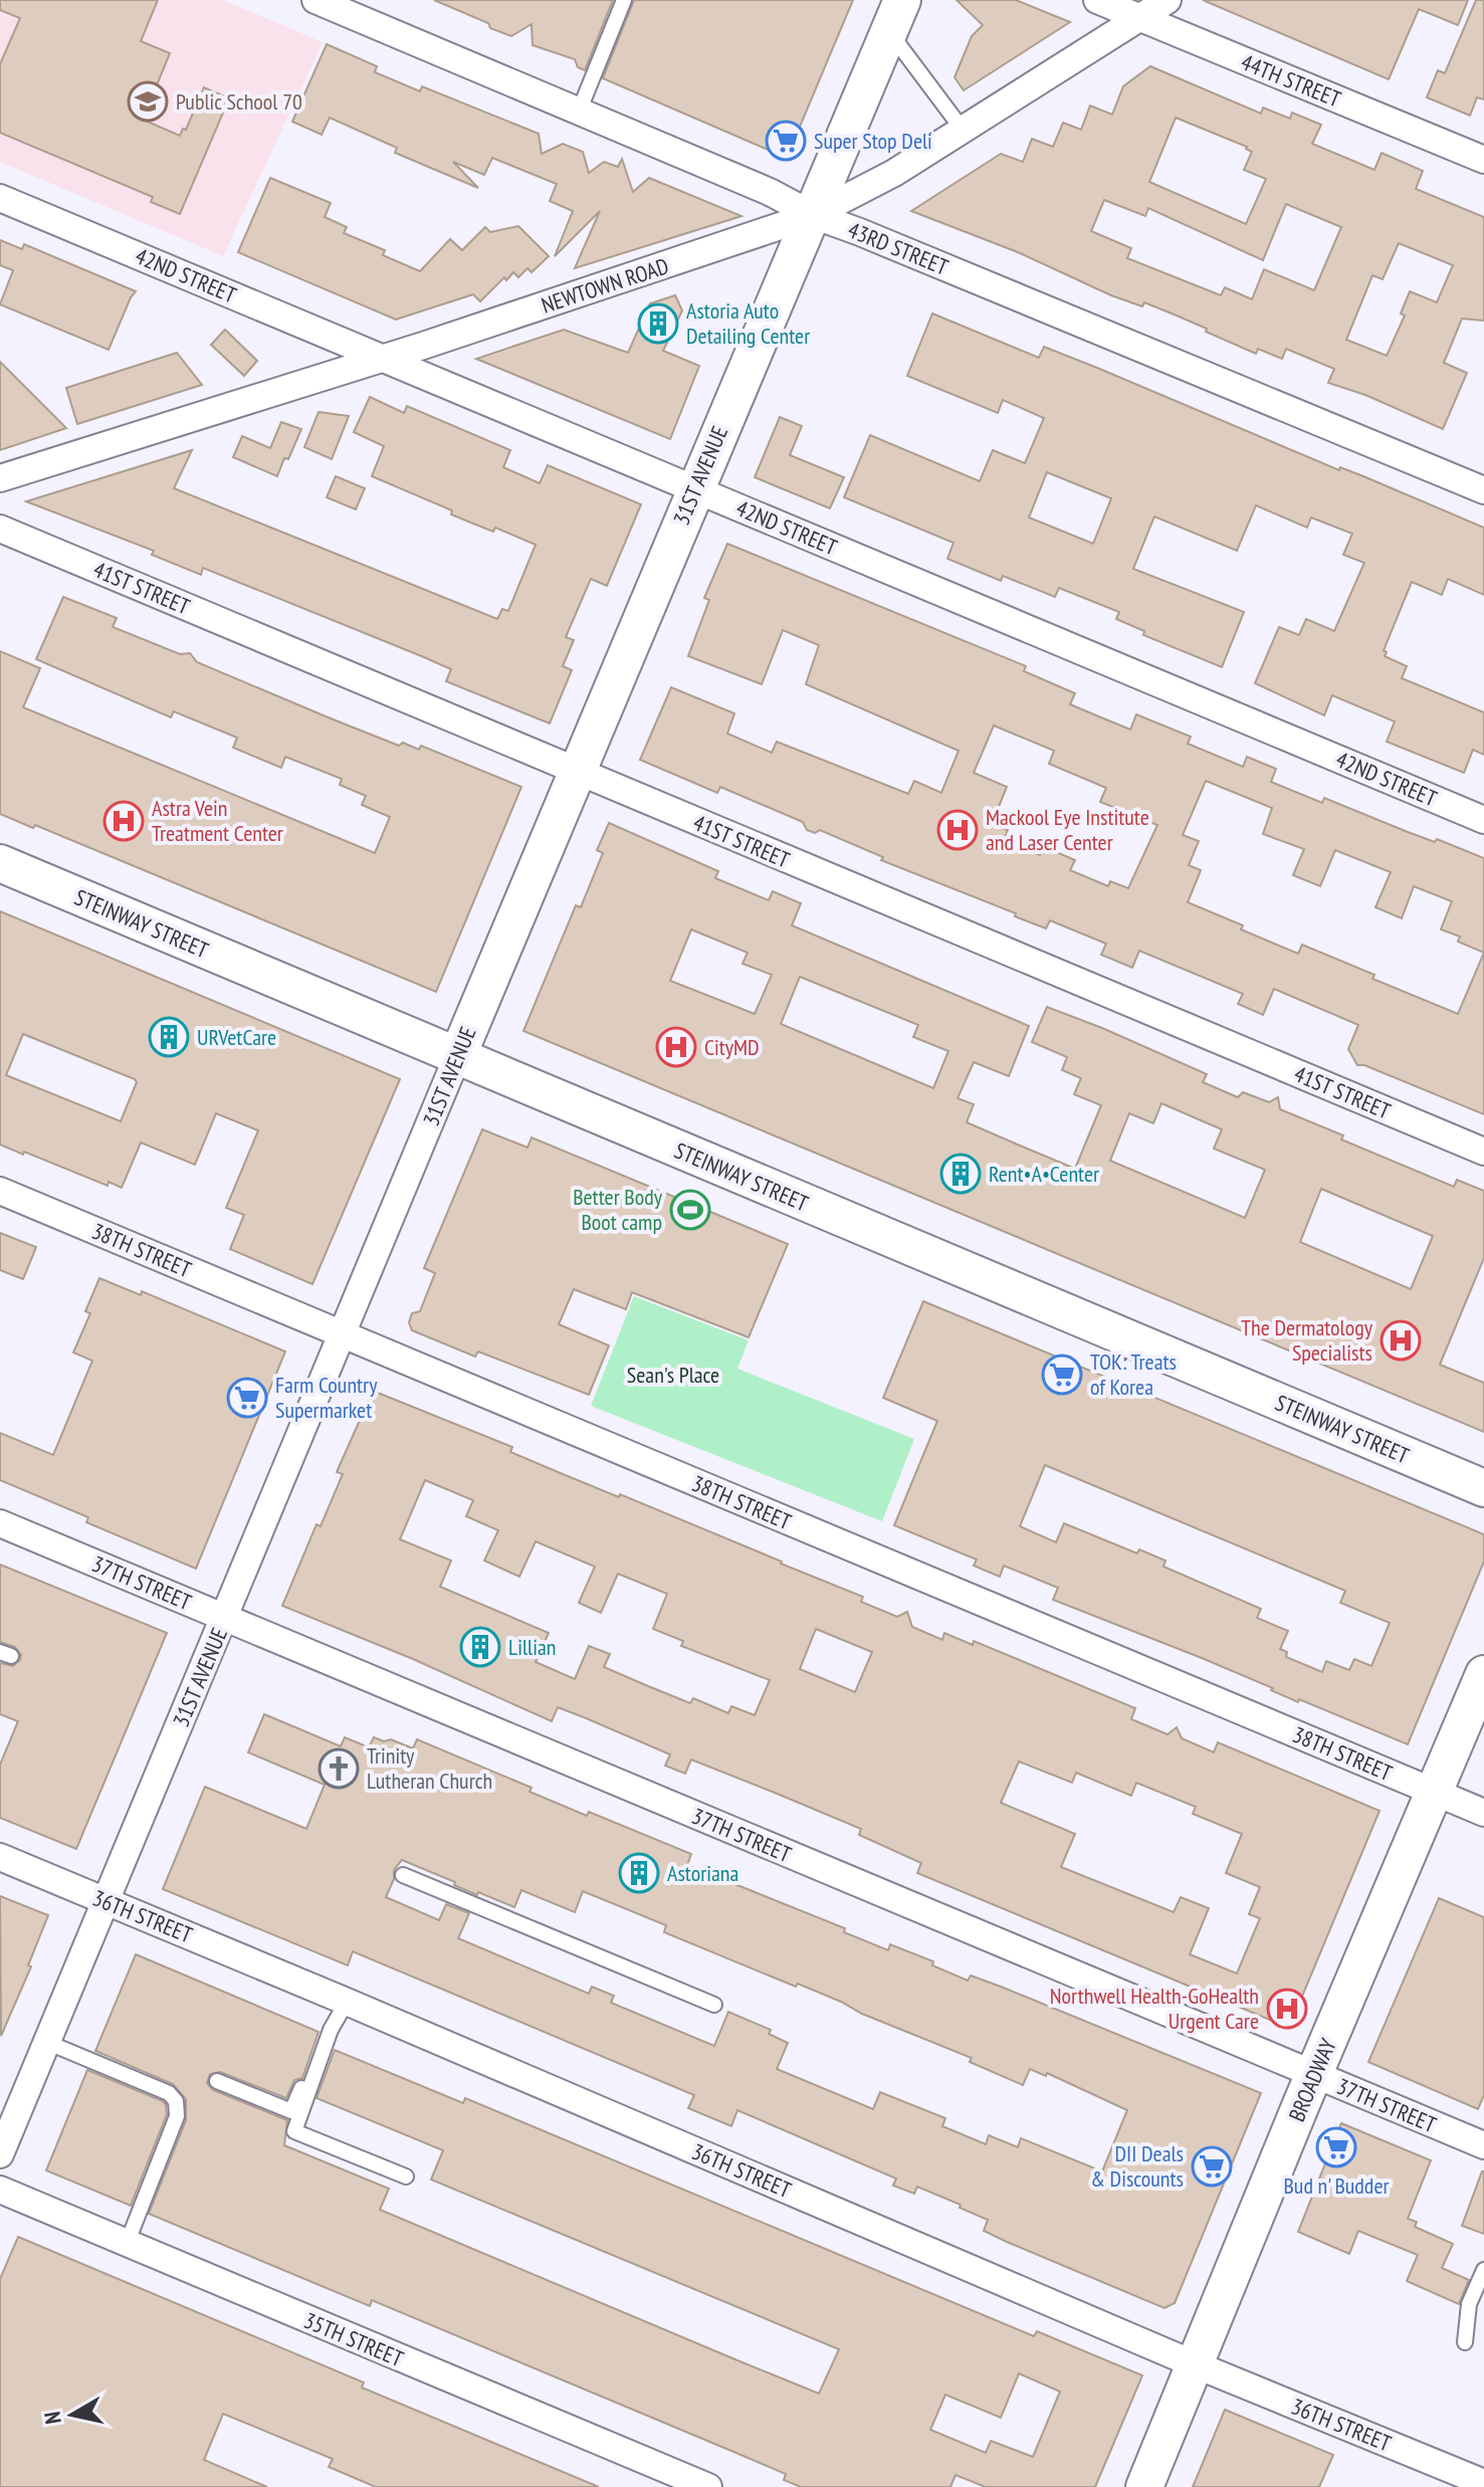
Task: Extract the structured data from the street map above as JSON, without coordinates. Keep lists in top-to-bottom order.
{
  "streets": {
    "street": [
      "44TH STREET",
      "43RD STREET",
      "42ND STREET",
      "NEWTOWN ROAD",
      "31ST AVENUE",
      "41ST STREET",
      "STEINWAY STREET",
      "38TH STREET",
      "37TH STREET",
      "36TH STREET",
      "BROADWAY",
      "35TH STREET"
    ]
  },
  "crossings": [
    ["44TH STREET", "NEWTOWN ROAD"],
    ["43RD STREET", "NEWTOWN ROAD"],
    ["43RD STREET", "31ST AVENUE"],
    ["42ND STREET", "NEWTOWN ROAD"],
    ["42ND STREET", "31ST AVENUE"],
    ["NEWTOWN ROAD", "31ST AVENUE"],
    ["31ST AVENUE", "41ST STREET"],
    ["31ST AVENUE", "STEINWAY STREET"],
    ["31ST AVENUE", "38TH STREET"],
    ["31ST AVENUE", "37TH STREET"],
    ["31ST AVENUE", "36TH STREET"],
    ["38TH STREET", "BROADWAY"],
    ["37TH STREET", "BROADWAY"],
    ["36TH STREET", "BROADWAY"]
  ],
  "parks": ["Sean's Place"],
  "places": {
    "school or university": ["Public School 70"],
    "supermarket": [
      "Super Stop Deli",
      "TOK: Treats of Korea",
      "Farm Country Supermarket",
      "Bud n' Budder",
      "DII Deals & Discounts"
    ],
    "building": [
      "Astoria Auto Detailing Center",
      "URVetCare",
      "Rent•A•Center",
      "Lillian",
      "Astoriana"
    ],
    "hospital": [
      "Astra Vein Treatment Center",
      "Mackool Eye Institute and Laser Center",
      "CityMD",
      "The Dermatology Specialists",
      "Northwell Health-GoHealth Urgent Care"
    ],
    "sports": ["Better Body Boot camp"],
    "church": ["Trinity Lutheran Church"]
  },
  "north": "left"
}
